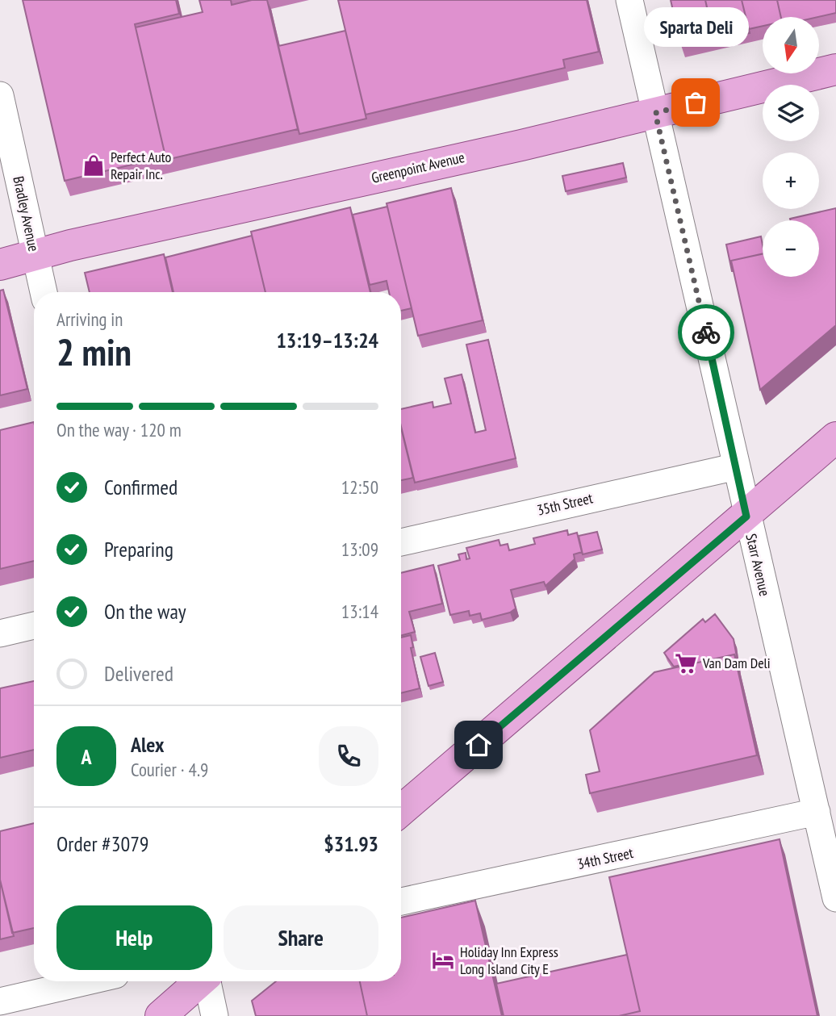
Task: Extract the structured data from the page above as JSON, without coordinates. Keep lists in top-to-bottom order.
{
  "streets": {
    "main road": ["Greenpoint Avenue"],
    "street": [
      "Bradley Avenue",
      "35th Street",
      "Starr Avenue",
      "34th Street"
    ]
  },
  "crossings": [
    ["Greenpoint Avenue", "Bradley Avenue"],
    ["Greenpoint Avenue", "Starr Avenue"],
    ["35th Street", "Starr Avenue"],
    ["Starr Avenue", "34th Street"]
  ],
  "places": {
    "other": ["Sparta Deli"],
    "shop": ["Perfect Auto Repair Inc."],
    "supermarket": ["Van Dam Deli"],
    "hotel": ["Holiday Inn Express Long Island City E"]
  },
  "north": "bottom",
  "page": {
    "bubble": "Sparta Deli",
    "map_buttons": ["+", "−"],
    "heading": ["2 min", "Arriving in", "13:19–13:24"],
    "panel": [
      "Alex",
      "Courier · 4.9",
      "Order #3079",
      "$31.93"
    ],
    "bar": "On the way · 120 m",
    "list": [
      ["Confirmed", "12:50"],
      ["Preparing", "13:09"],
      ["On the way", "13:14"],
      "Delivered"
    ],
    "round": "A",
    "buttons": ["Help", "Share"]
  }
}
